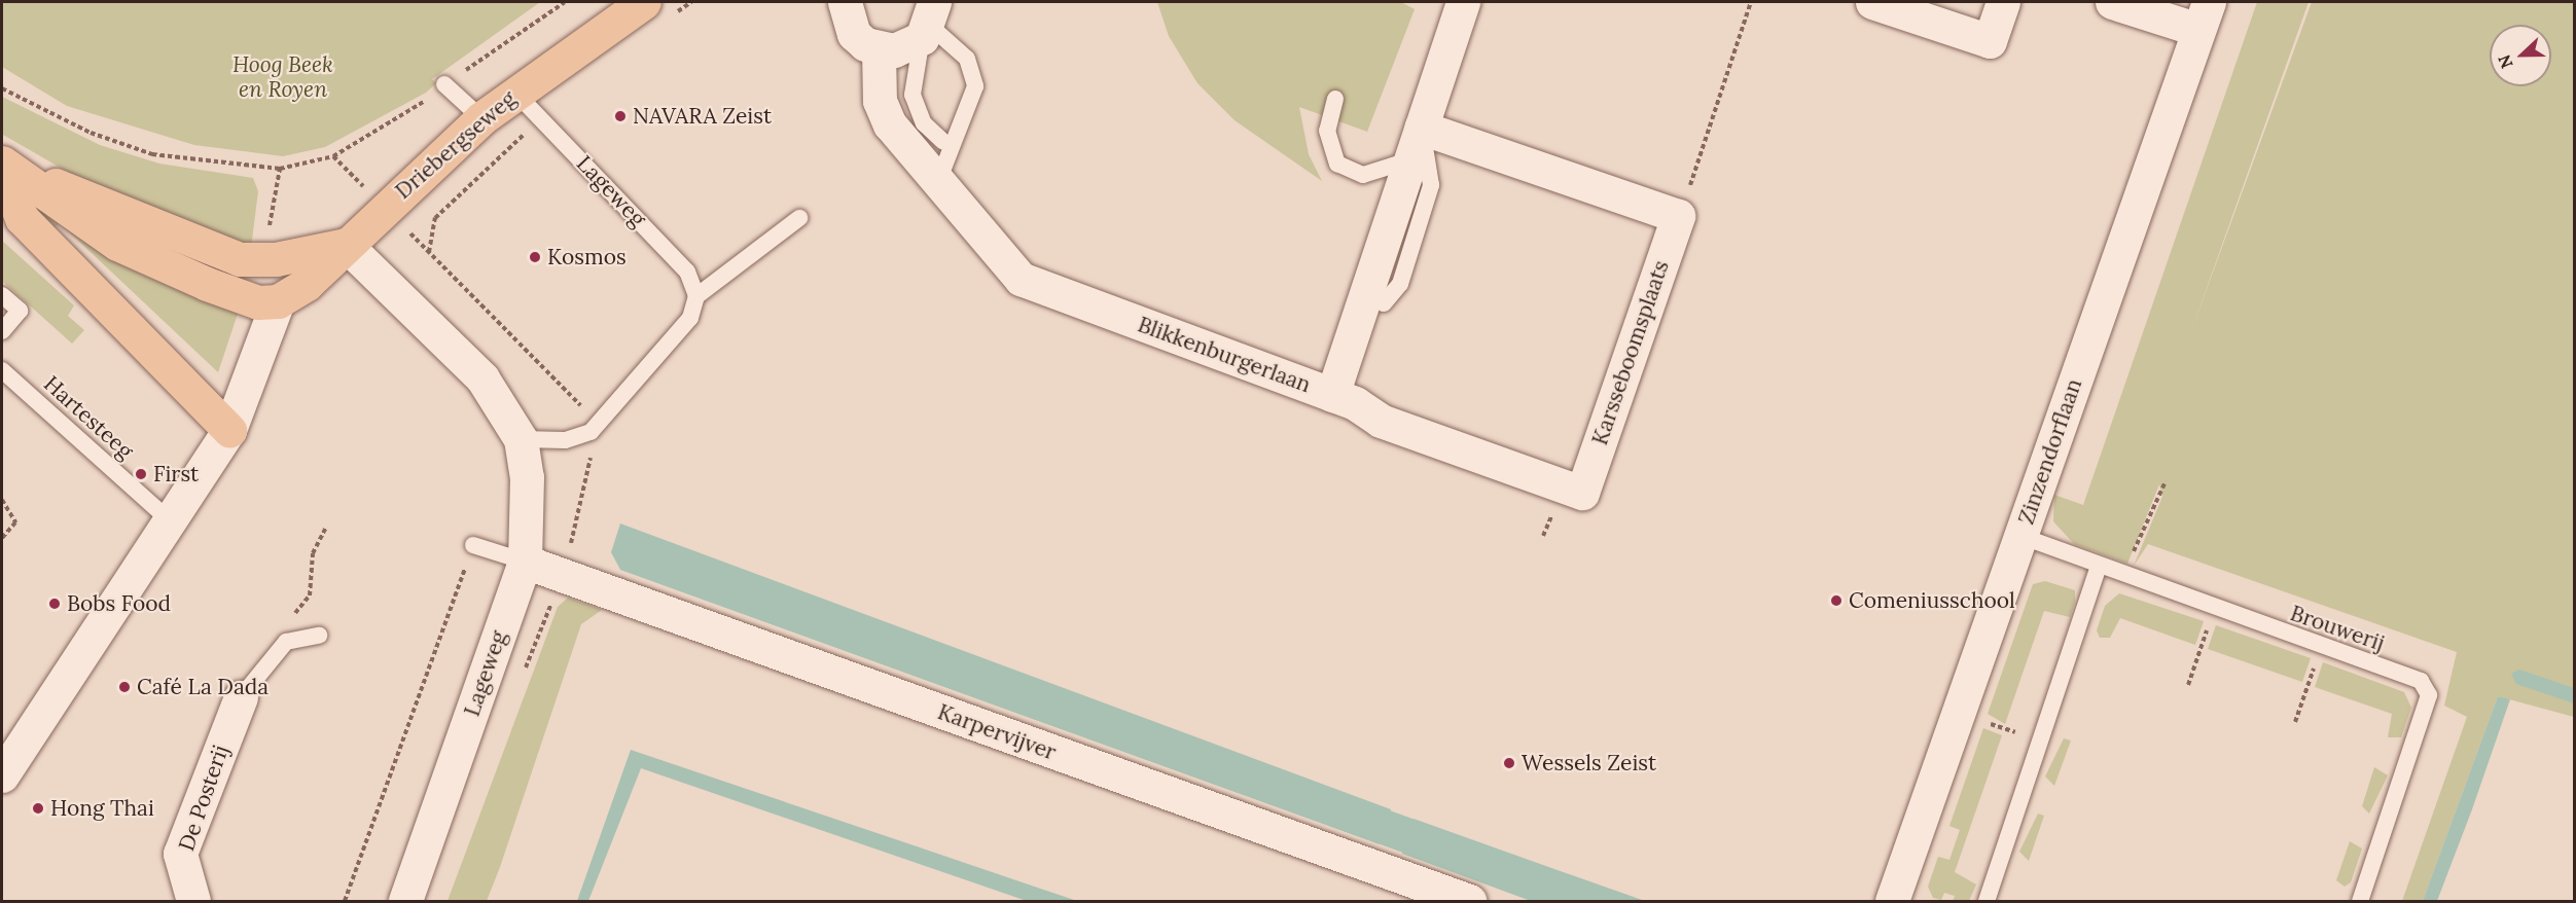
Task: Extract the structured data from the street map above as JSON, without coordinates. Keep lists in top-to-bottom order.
{
  "streets": {
    "main road": ["Driebergseweg"],
    "street": [
      "Lageweg",
      "Karsseboomsplaats",
      "Blikkenburgerlaan",
      "Zinzendorflaan",
      "Karpervijver",
      "De Posterij"
    ],
    "lane": ["Hartesteeg", "Brouwerij"]
  },
  "crossings": [
    ["Driebergseweg", "Lageweg"],
    ["Lageweg", "Karpervijver"],
    ["Karsseboomsplaats", "Blikkenburgerlaan"],
    ["Zinzendorflaan", "Brouwerij"]
  ],
  "parks": ["Hoog Beek en Royen"],
  "places": [
    "NAVARA Zeist",
    "Kosmos",
    "First",
    "Comeniusschool",
    "Bobs Food",
    "Café La Dada",
    "Wessels Zeist",
    "Hong Thai"
  ],
  "north": "left"
}
